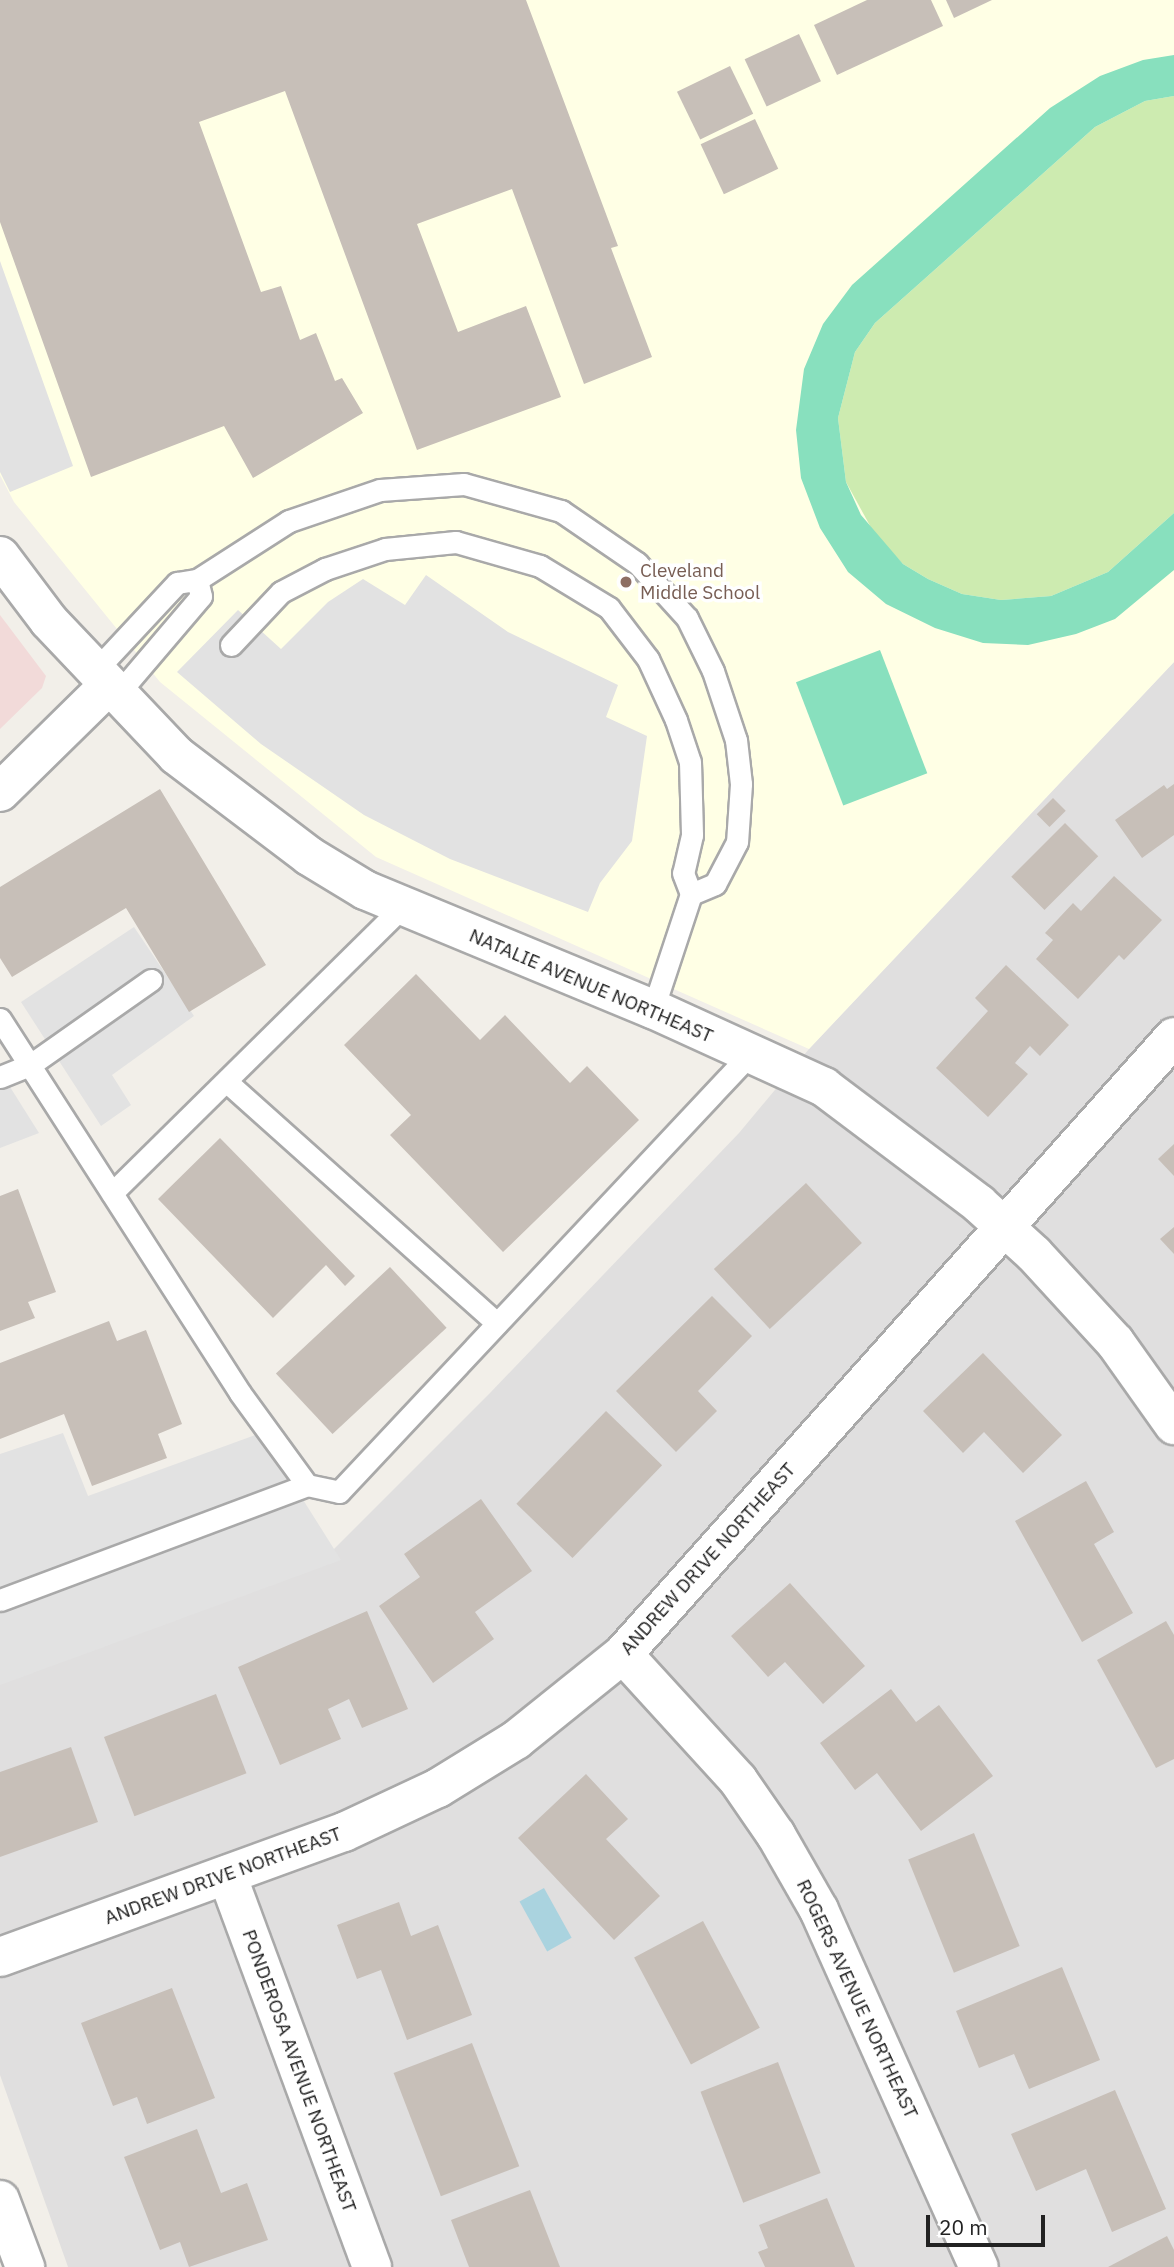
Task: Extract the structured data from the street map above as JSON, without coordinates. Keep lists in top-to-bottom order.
{
  "streets": {
    "street": [
      "NATALIE AVENUE NORTHEAST",
      "ANDREW DRIVE NORTHEAST",
      "ROGERS AVENUE NORTHEAST",
      "PONDEROSA AVENUE NORTHEAST"
    ]
  },
  "crossings": [
    ["NATALIE AVENUE NORTHEAST", "ANDREW DRIVE NORTHEAST"],
    ["ANDREW DRIVE NORTHEAST", "ROGERS AVENUE NORTHEAST"],
    ["ANDREW DRIVE NORTHEAST", "PONDEROSA AVENUE NORTHEAST"]
  ],
  "places": ["Cleveland Middle School"],
  "scale_bar": "20 m"
}
